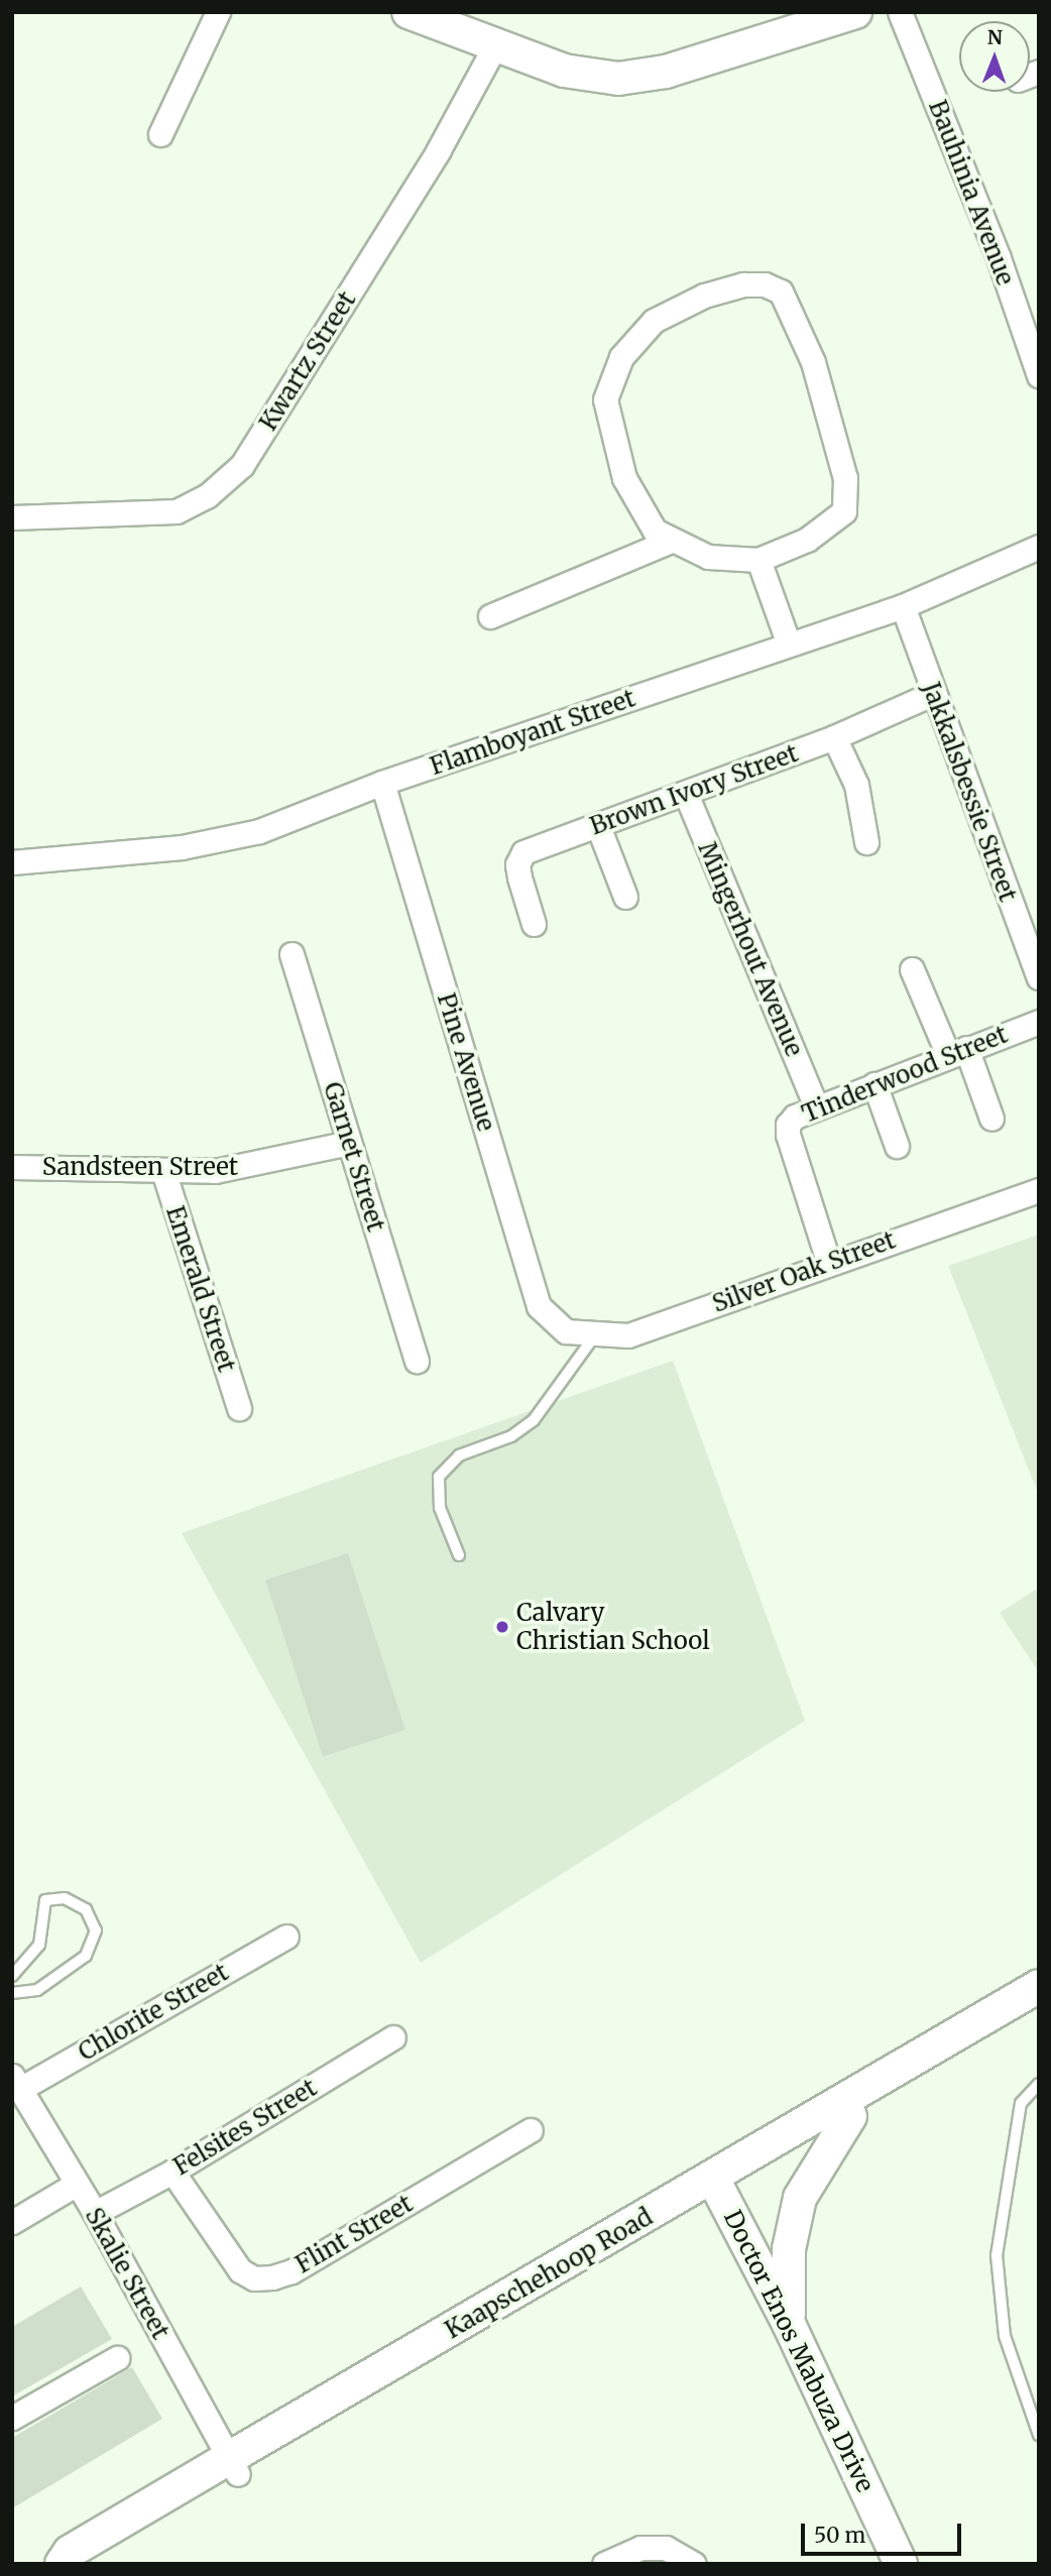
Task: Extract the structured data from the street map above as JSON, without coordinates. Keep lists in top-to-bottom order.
{
  "streets": {
    "main road": ["Kaapschehoop Road", "Doctor Enos Mabuza Drive"],
    "street": [
      "Bauhinia Avenue",
      "Kwartz Street",
      "Flamboyant Street",
      "Brown Ivory Street",
      "Jakkalsbessie Street",
      "Mingerhout Avenue",
      "Pine Avenue",
      "Tinderwood Street",
      "Garnet Street",
      "Sandsteen Street",
      "Silver Oak Street",
      "Emerald Street",
      "Chlorite Street",
      "Felsites Street",
      "Flint Street",
      "Skalie Street"
    ]
  },
  "crossings": [
    ["Flamboyant Street", "Jakkalsbessie Street"],
    ["Flamboyant Street", "Pine Avenue"],
    ["Brown Ivory Street", "Jakkalsbessie Street"],
    ["Brown Ivory Street", "Mingerhout Avenue"],
    ["Mingerhout Avenue", "Tinderwood Street"],
    ["Pine Avenue", "Silver Oak Street"],
    ["Tinderwood Street", "Silver Oak Street"],
    ["Garnet Street", "Sandsteen Street"],
    ["Sandsteen Street", "Emerald Street"],
    ["Chlorite Street", "Skalie Street"],
    ["Felsites Street", "Flint Street"],
    ["Felsites Street", "Skalie Street"],
    ["Skalie Street", "Kaapschehoop Road"],
    ["Kaapschehoop Road", "Doctor Enos Mabuza Drive"]
  ],
  "places": ["Calvary Christian School"],
  "scale_bar": "50 m",
  "north": "top"
}
